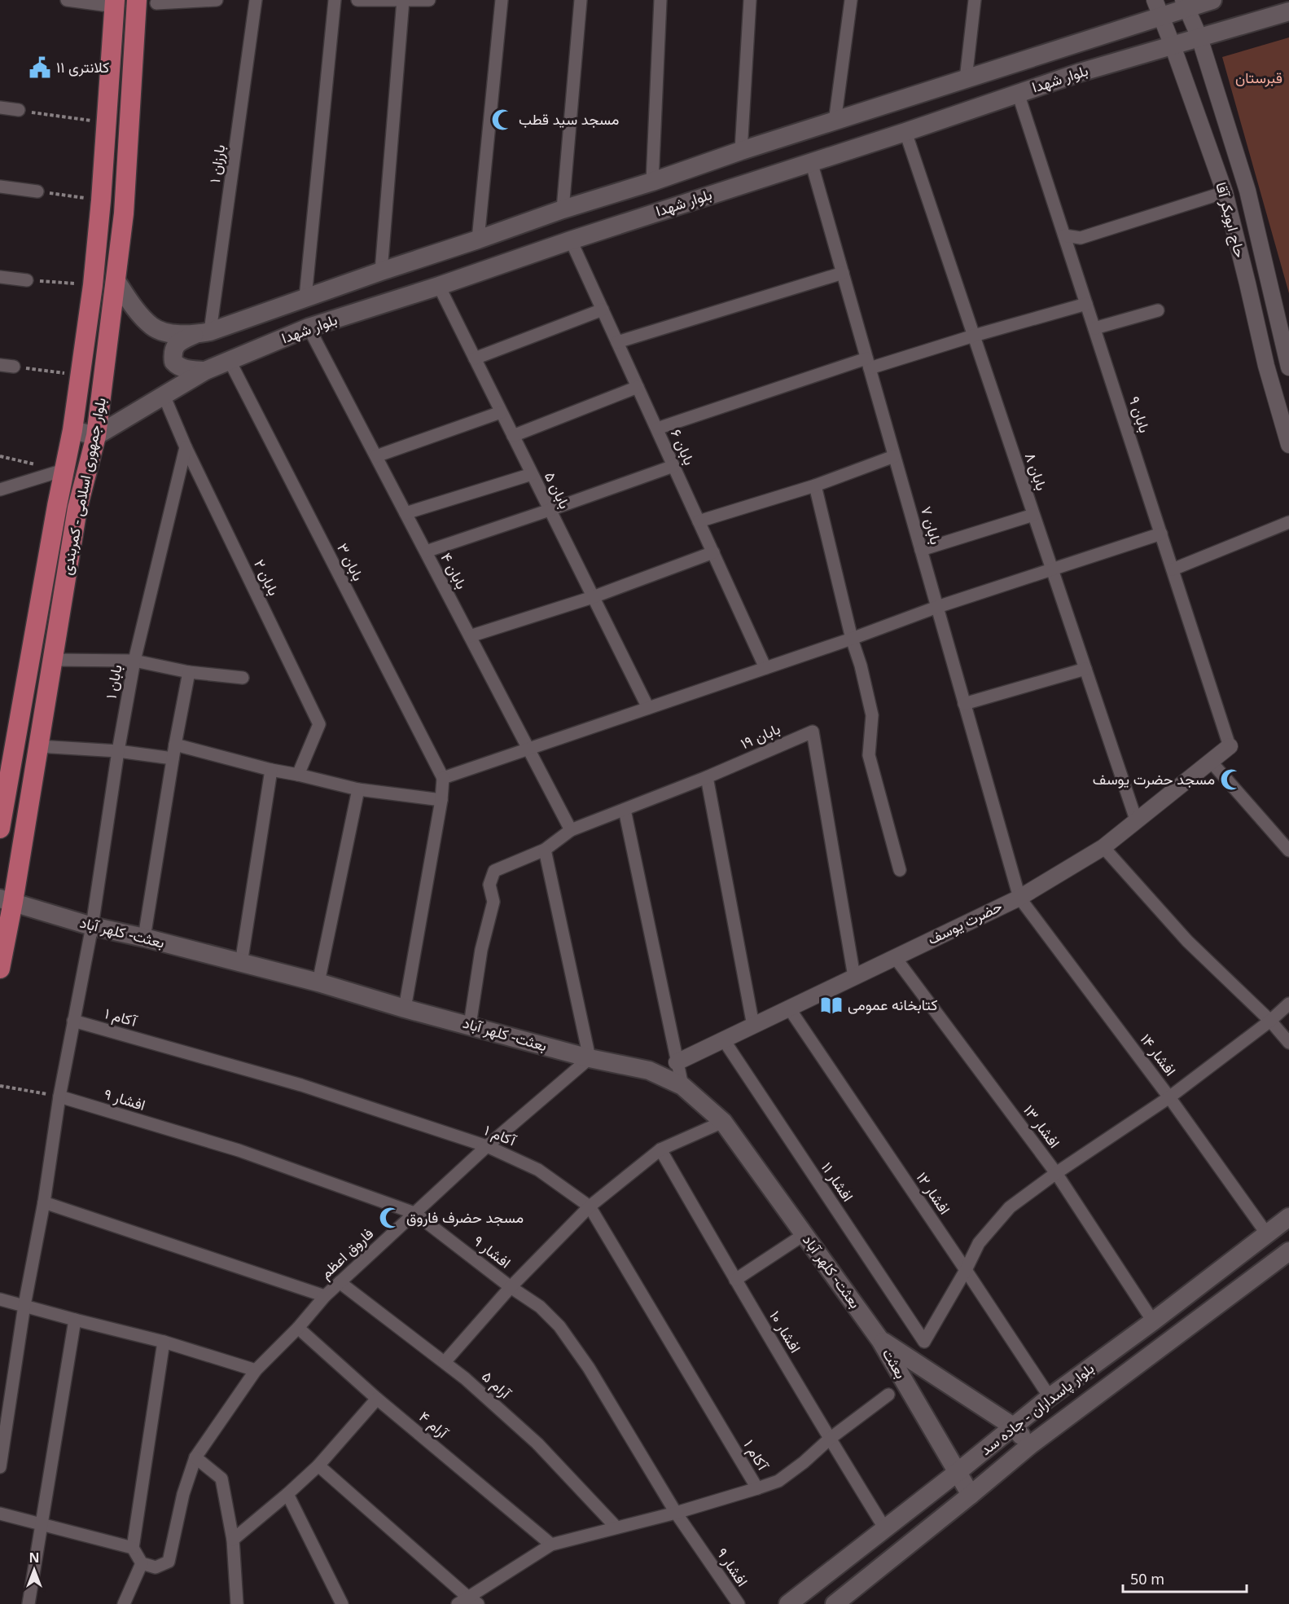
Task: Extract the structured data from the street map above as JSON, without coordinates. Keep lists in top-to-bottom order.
{
  "streets": {
    "main road": [
      "بلوار شهدا",
      "بلوار جمهوری اسلامی - کمربندی",
      "بعثت- کلهر آباد",
      "بعثت",
      "بلوار پاسداران - جاده سد"
    ],
    "street": [
      "بارزان ۱",
      "حاج ابوبکر آقا",
      "بابان ۹",
      "بابان ۶",
      "بابان ۸",
      "بابان ۵",
      "بابان ۷",
      "بابان ۳",
      "بابان ۴",
      "بابان ۲",
      "بابان ۱",
      "بابان ۱۹",
      "حضرت یوسف",
      "آکام ۱",
      "افشار ۱۴",
      "افشار ۹",
      "افشار ۱۳",
      "افشار ۱۱",
      "افشار ۱۲",
      "فاروق اعظم",
      "افشار ۱۰",
      "آرام ۵",
      "آرام ۴"
    ]
  },
  "crossings": [
    ["بلوار شهدا", "بارزان ۱"],
    ["بلوار شهدا", "حاج ابوبکر آقا"],
    ["بلوار شهدا", "بابان ۹"],
    ["بلوار شهدا", "بابان ۶"],
    ["بلوار شهدا", "بابان ۸"],
    ["بلوار شهدا", "بلوار جمهوری اسلامی - کمربندی"],
    ["بلوار شهدا", "بابان ۵"],
    ["بلوار شهدا", "بابان ۷"],
    ["بلوار شهدا", "بابان ۳"],
    ["بلوار شهدا", "بابان ۴"],
    ["بلوار شهدا", "بابان ۲"],
    ["بابان ۹", "حضرت یوسف"],
    ["بابان ۸", "حضرت یوسف"],
    ["بلوار جمهوری اسلامی - کمربندی", "بعثت- کلهر آباد"],
    ["بابان ۷", "حضرت یوسف"],
    ["بابان ۷", "افشار ۱۴"],
    ["بابان ۴", "بابان ۱۹"],
    ["بابان ۲", "بابان ۱"],
    ["بابان ۱", "بعثت- کلهر آباد"],
    ["بابان ۱", "آکام ۱"],
    ["بابان ۱", "افشار ۹"],
    ["بابان ۱۹", "حضرت یوسف"],
    ["بابان ۱۹", "بعثت- کلهر آباد"],
    ["حضرت یوسف", "افشار ۱۴"],
    ["حضرت یوسف", "افشار ۱۳"],
    ["حضرت یوسف", "افشار ۱۱"],
    ["حضرت یوسف", "افشار ۱۲"],
    ["بعثت- کلهر آباد", "فاروق اعظم"],
    ["بعثت- کلهر آباد", "بعثت"],
    ["آکام ۱", "فاروق اعظم"],
    ["افشار ۱۴", "بلوار پاسداران - جاده سد"],
    ["افشار ۹", "فاروق اعظم"],
    ["افشار ۱۳", "بلوار پاسداران - جاده سد"],
    ["افشار ۱۱", "افشار ۱۲"],
    ["افشار ۱۲", "بلوار پاسداران - جاده سد"],
    ["فاروق اعظم", "آرام ۵"],
    ["فاروق اعظم", "آرام ۴"],
    ["افشار ۱۰", "بلوار پاسداران - جاده سد"],
    ["بعثت", "بلوار پاسداران - جاده سد"]
  ],
  "parks": ["قبرستان"],
  "places": {
    "public building": ["کلانتری ۱۱"],
    "mosque": ["مسجد سید قطب", "مسجد حضرت یوسف", "مسجد حضرف فاروق"],
    "library": ["کتابخانه عمومی"]
  },
  "scale_bar": "50 m",
  "north": "top"
}
